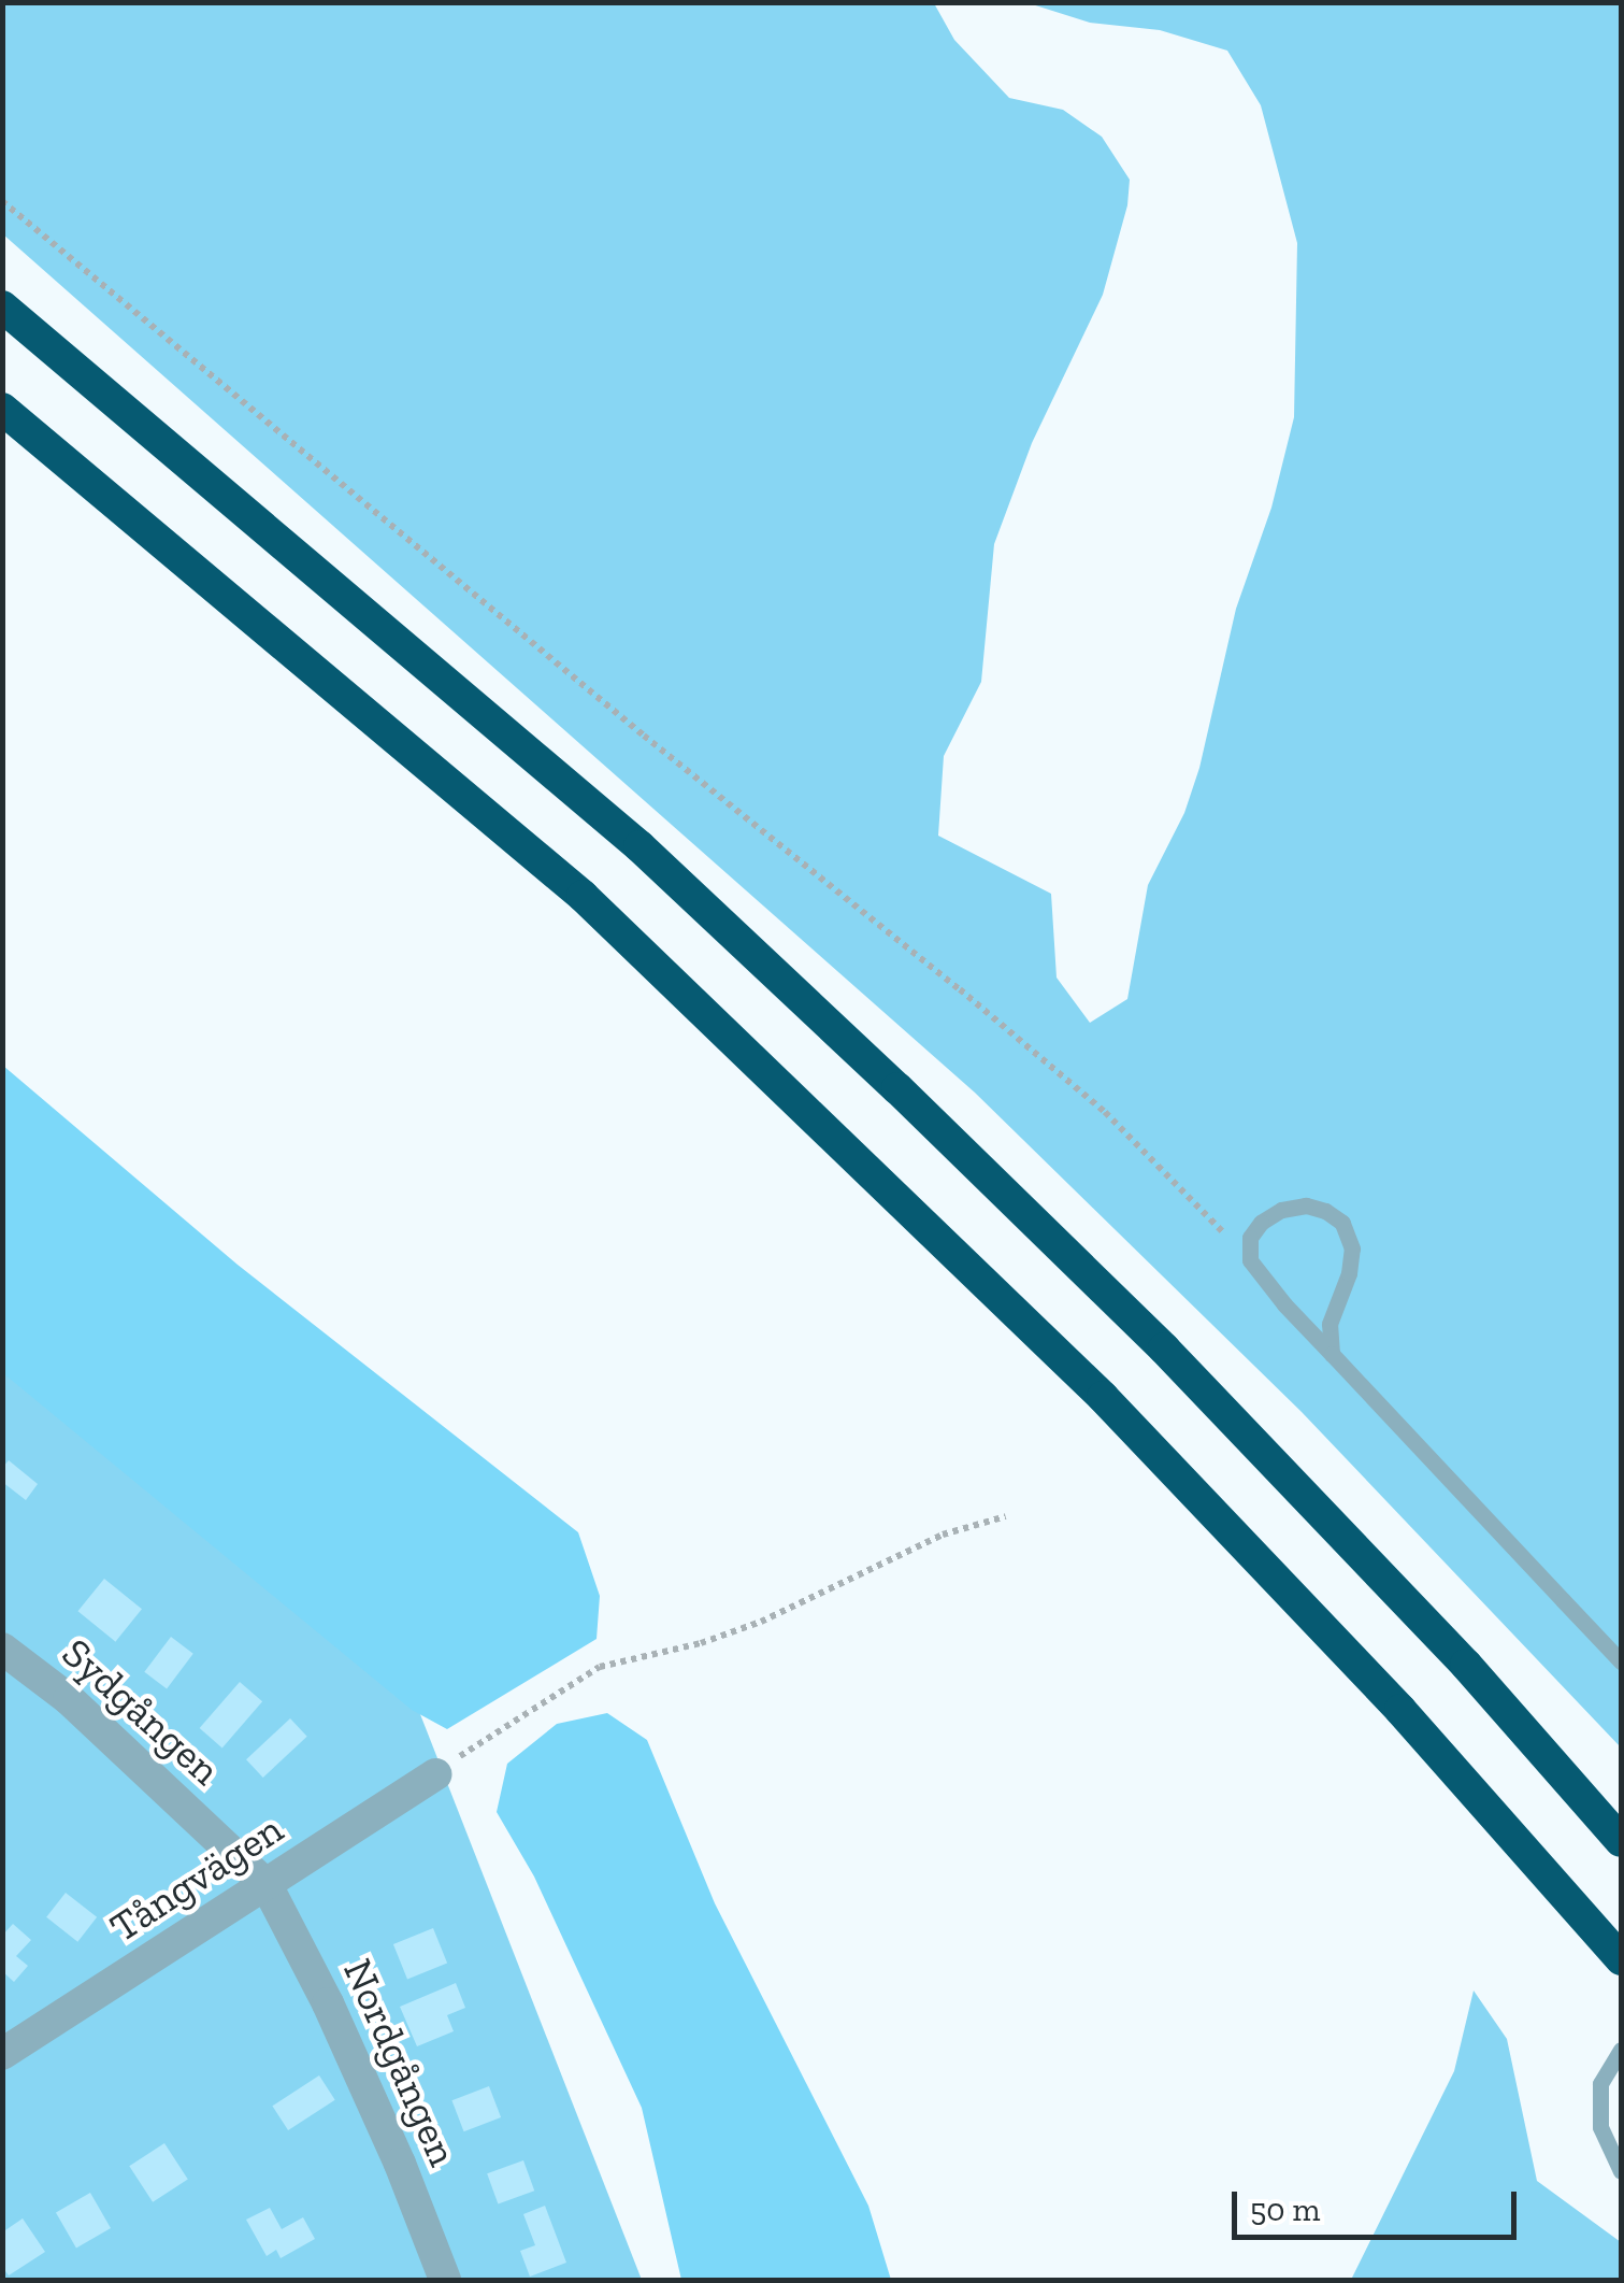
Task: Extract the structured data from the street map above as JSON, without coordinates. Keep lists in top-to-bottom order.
{
  "streets": {
    "street": ["Sydgången", "Tångvägen", "Nordgången"]
  },
  "crossings": [
    ["Sydgången", "Tångvägen"],
    ["Sydgången", "Nordgången"],
    ["Tångvägen", "Nordgången"]
  ],
  "scale_bar": "50 m"
}
